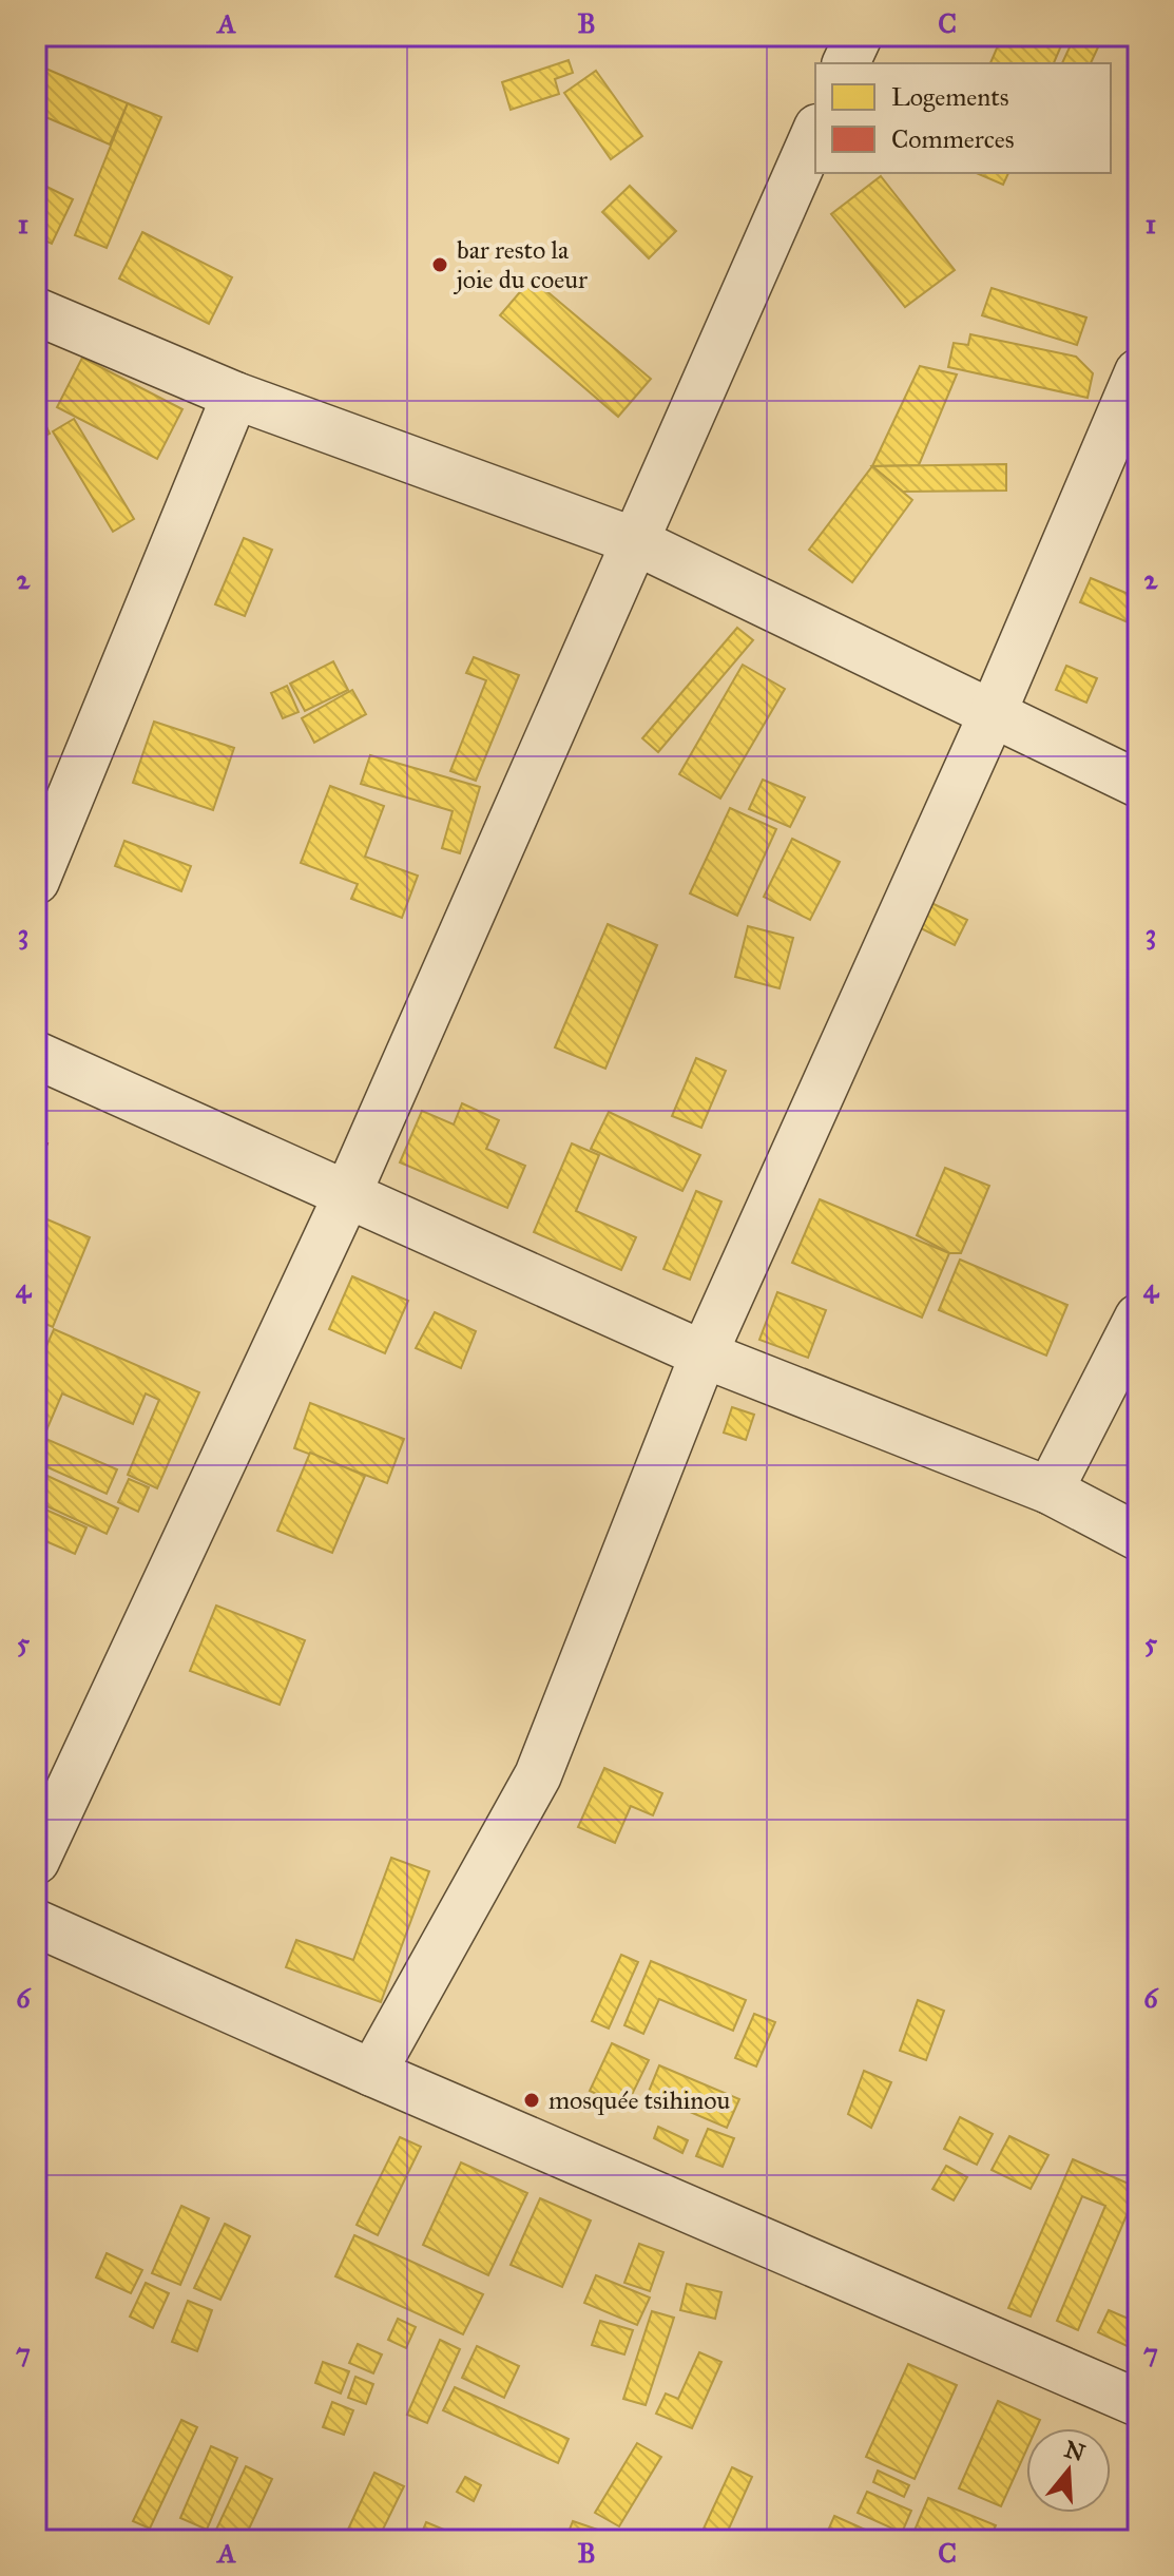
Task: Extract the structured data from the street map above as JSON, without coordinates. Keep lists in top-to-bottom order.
{
  "places": ["bar resto la joie du coeur", "mosquée tsihinou"],
  "legend": ["Logements", "Commerces"],
  "north": "top",
  "grid": {
    "columns": ["A", "B", "C"],
    "rows": [
      "1",
      "2",
      "3",
      "4",
      "5",
      "6",
      "7"
    ]
  }
}
